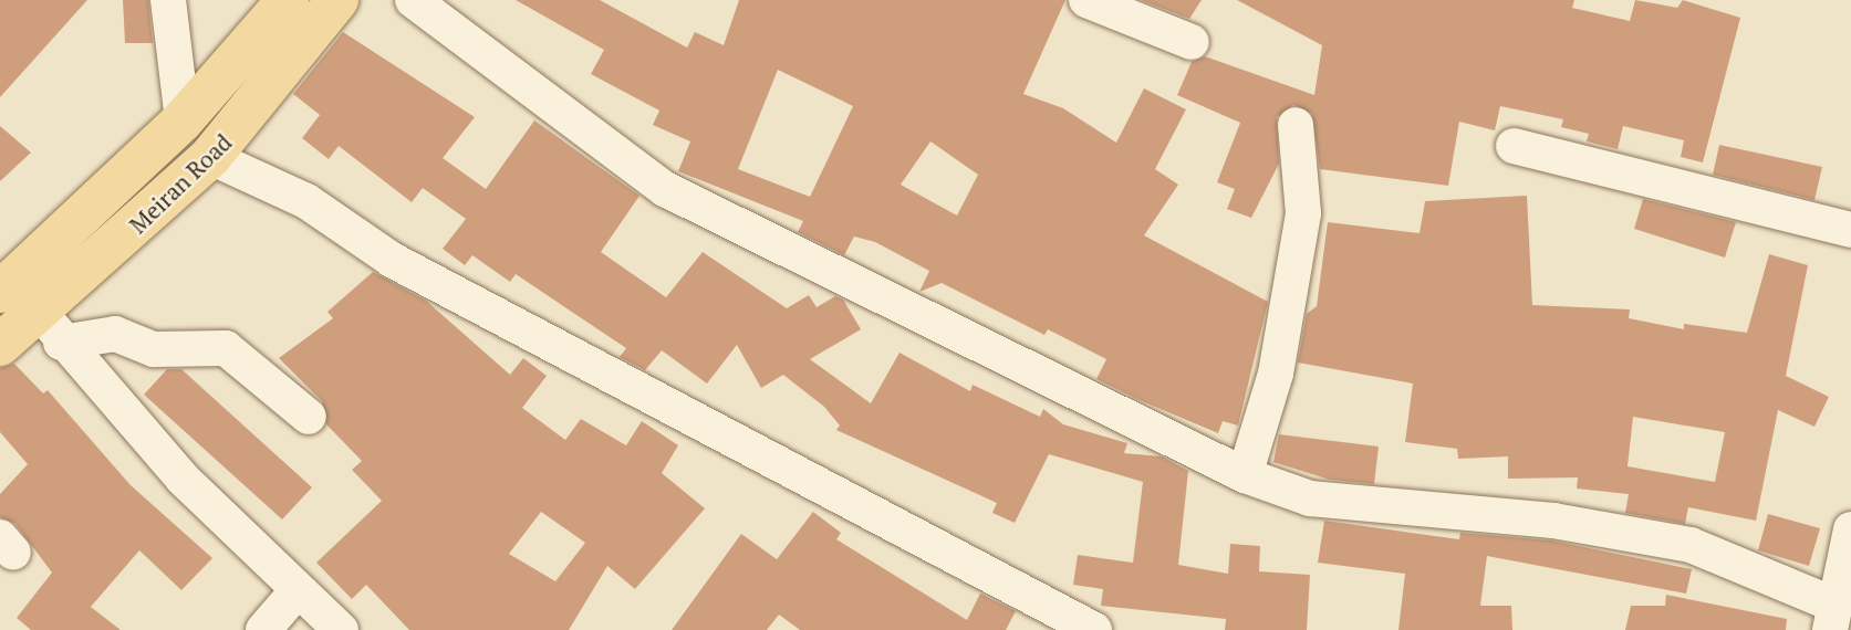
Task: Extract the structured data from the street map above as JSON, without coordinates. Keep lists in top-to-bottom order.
{
  "streets": {
    "main road": ["Meiran Road"]
  }
}
